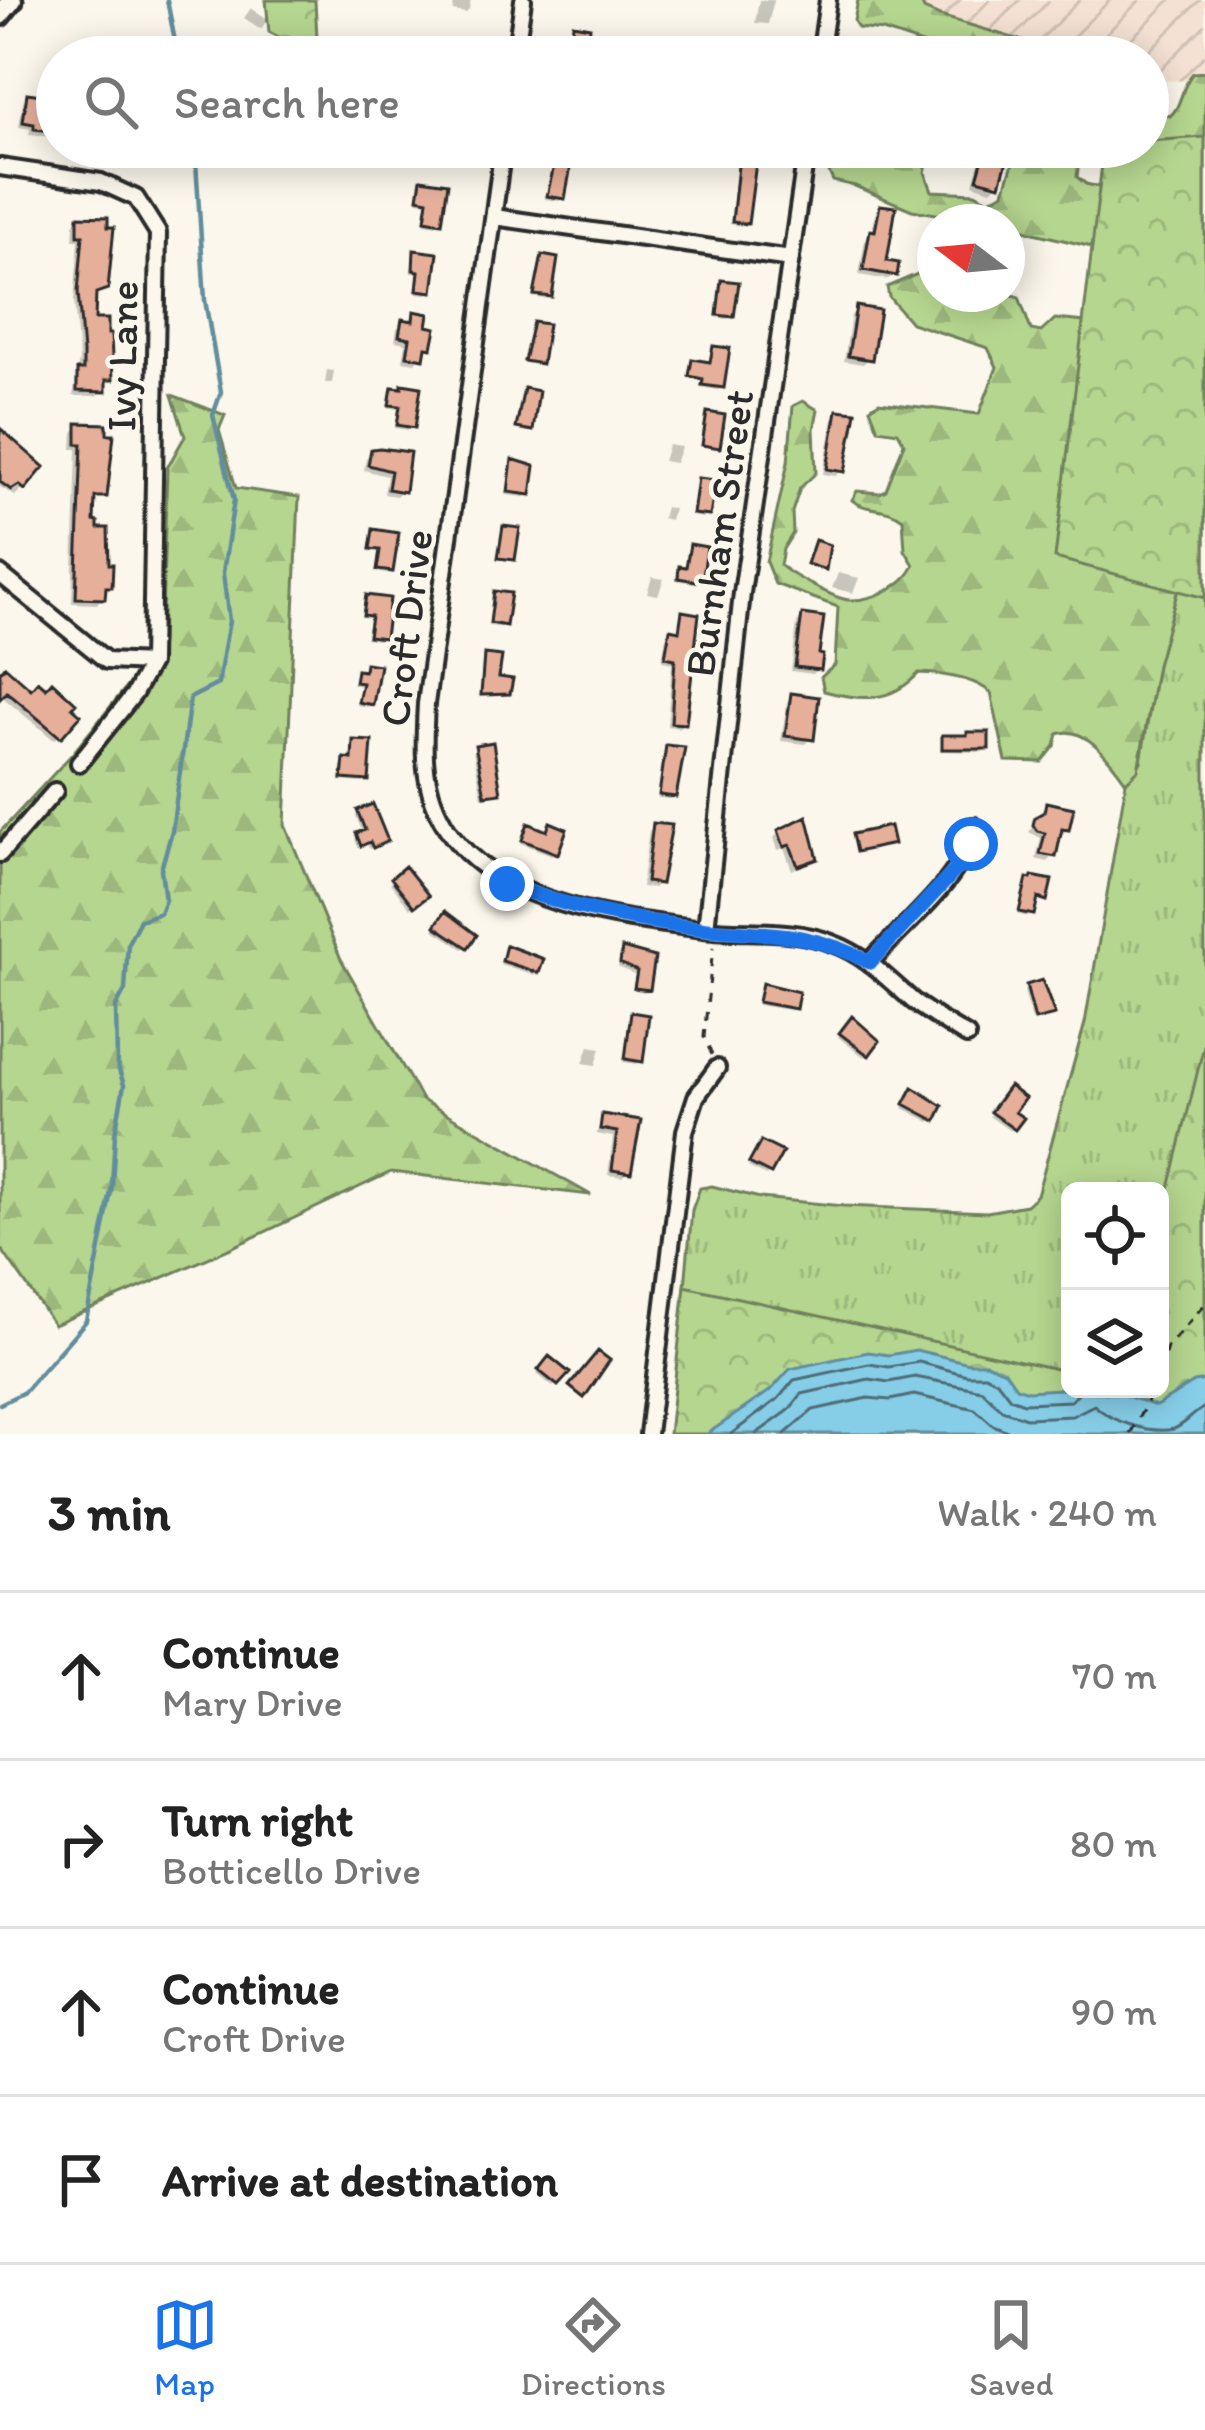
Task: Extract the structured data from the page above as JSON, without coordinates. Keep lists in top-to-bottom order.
{
  "streets": {
    "street": ["Ivy Lane", "Burnham Street", "Croft Drive"]
  },
  "crossings": [
    ["Burnham Street", "Croft Drive"]
  ],
  "north": "left",
  "page": {
    "search": "Search here",
    "heading": ["3 min", "Walk · 240 m"],
    "list": [
      ["Continue", "Mary Drive", "70 m"],
      ["Turn right", "Botticello Drive", "80 m"],
      ["Continue", "Croft Drive", "90 m"],
      "Arrive at destination"
    ],
    "nav": ["Map", "Directions", "Saved"]
  }
}
